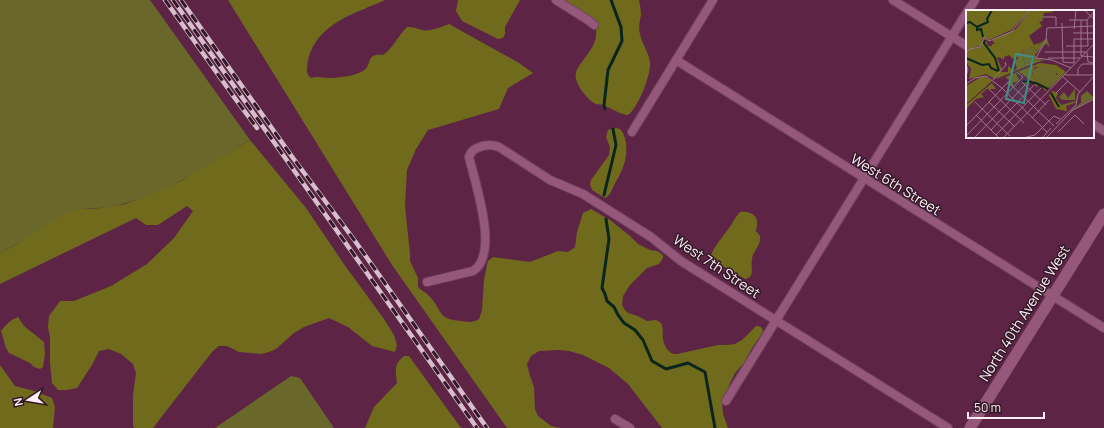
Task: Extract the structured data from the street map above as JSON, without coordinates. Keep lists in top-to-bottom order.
{
  "streets": {
    "street": ["West 6th Street", "West 7th Street", "North 40th Avenue West"]
  },
  "crossings": [
    ["West 6th Street", "North 40th Avenue West"]
  ],
  "scale_bar": "50 m",
  "north": "left"
}
